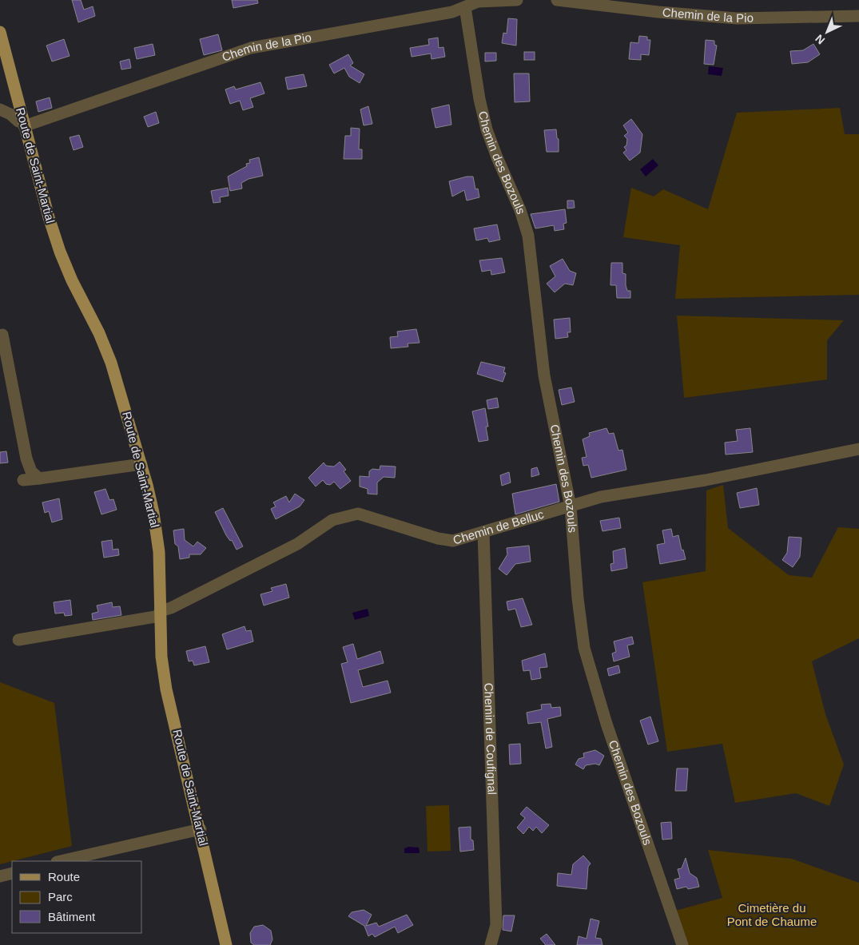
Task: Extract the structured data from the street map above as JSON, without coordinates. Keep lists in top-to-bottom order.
{
  "streets": {
    "main road": ["Route de Saint-Martial"],
    "street": [
      "Chemin de la Pio",
      "Chemin des Bozouls",
      "Chemin de Belluc",
      "Chemin de Coufignal"
    ]
  },
  "crossings": [
    ["Chemin de la Pio", "Chemin des Bozouls"],
    ["Chemin de la Pio", "Route de Saint-Martial"],
    ["Chemin des Bozouls", "Chemin de Belluc"],
    ["Route de Saint-Martial", "Chemin de Belluc"],
    ["Chemin de Belluc", "Chemin de Coufignal"]
  ],
  "parks": ["Cimetière du Pont de Chaume"],
  "legend": ["Route", "Parc", "Bâtiment"],
  "north": "bottom left"
}
